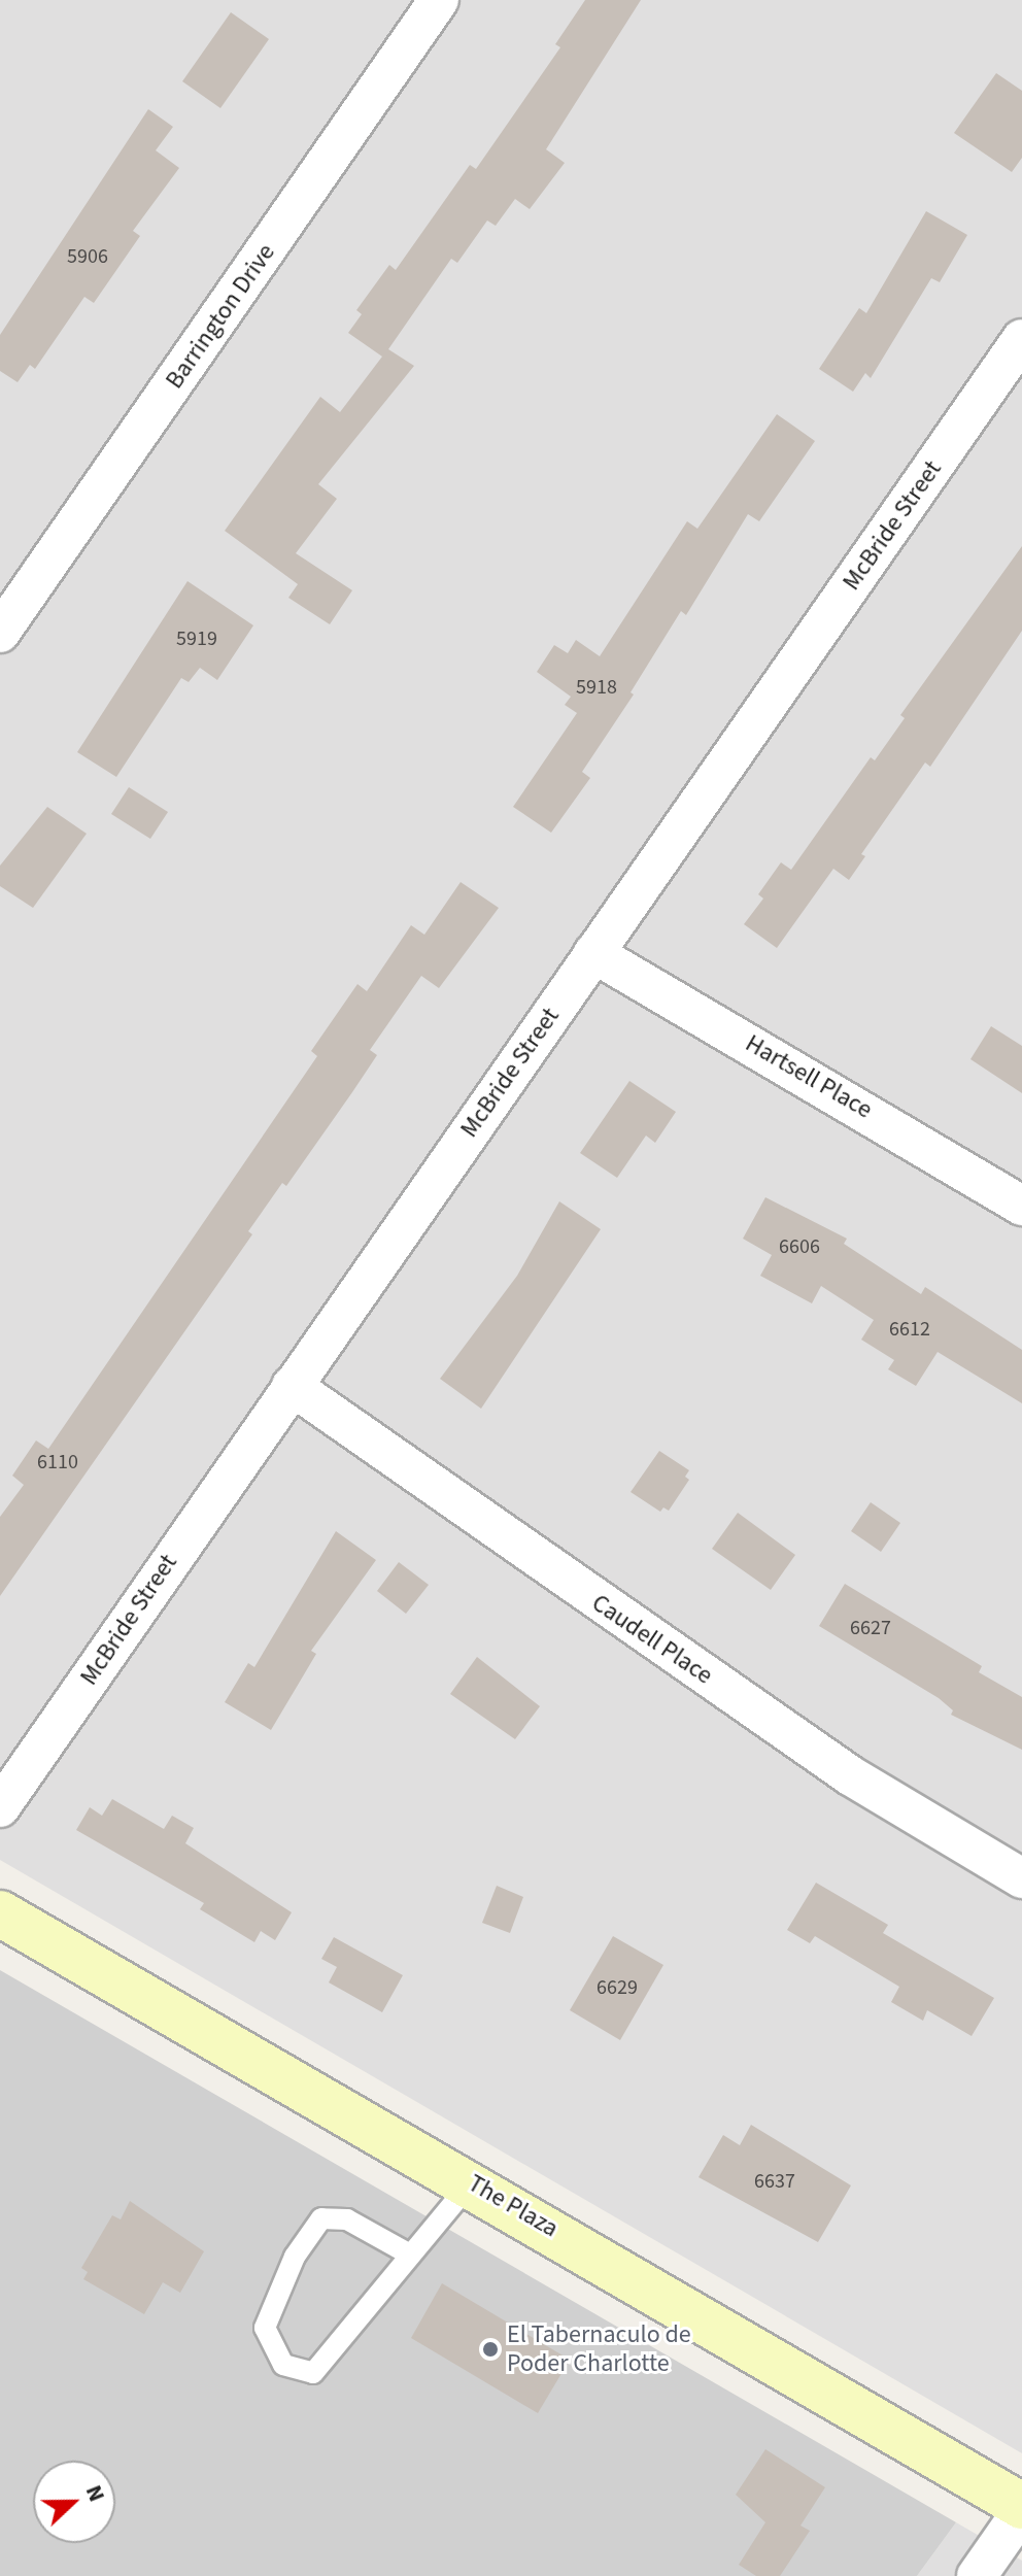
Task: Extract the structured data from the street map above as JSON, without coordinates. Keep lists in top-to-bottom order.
{
  "streets": {
    "main road": ["The Plaza"],
    "street": [
      "Barrington Drive",
      "McBride Street",
      "Hartsell Place",
      "Caudell Place"
    ]
  },
  "crossings": [
    ["McBride Street", "Hartsell Place"],
    ["McBride Street", "Caudell Place"]
  ],
  "places": ["El Tabernaculo de Poder Charlotte"],
  "house_numbers": [
    "5906",
    "5919",
    "5918",
    "6606",
    "6612",
    "6110",
    "6627",
    "6629",
    "6637"
  ],
  "north": "right"
}
